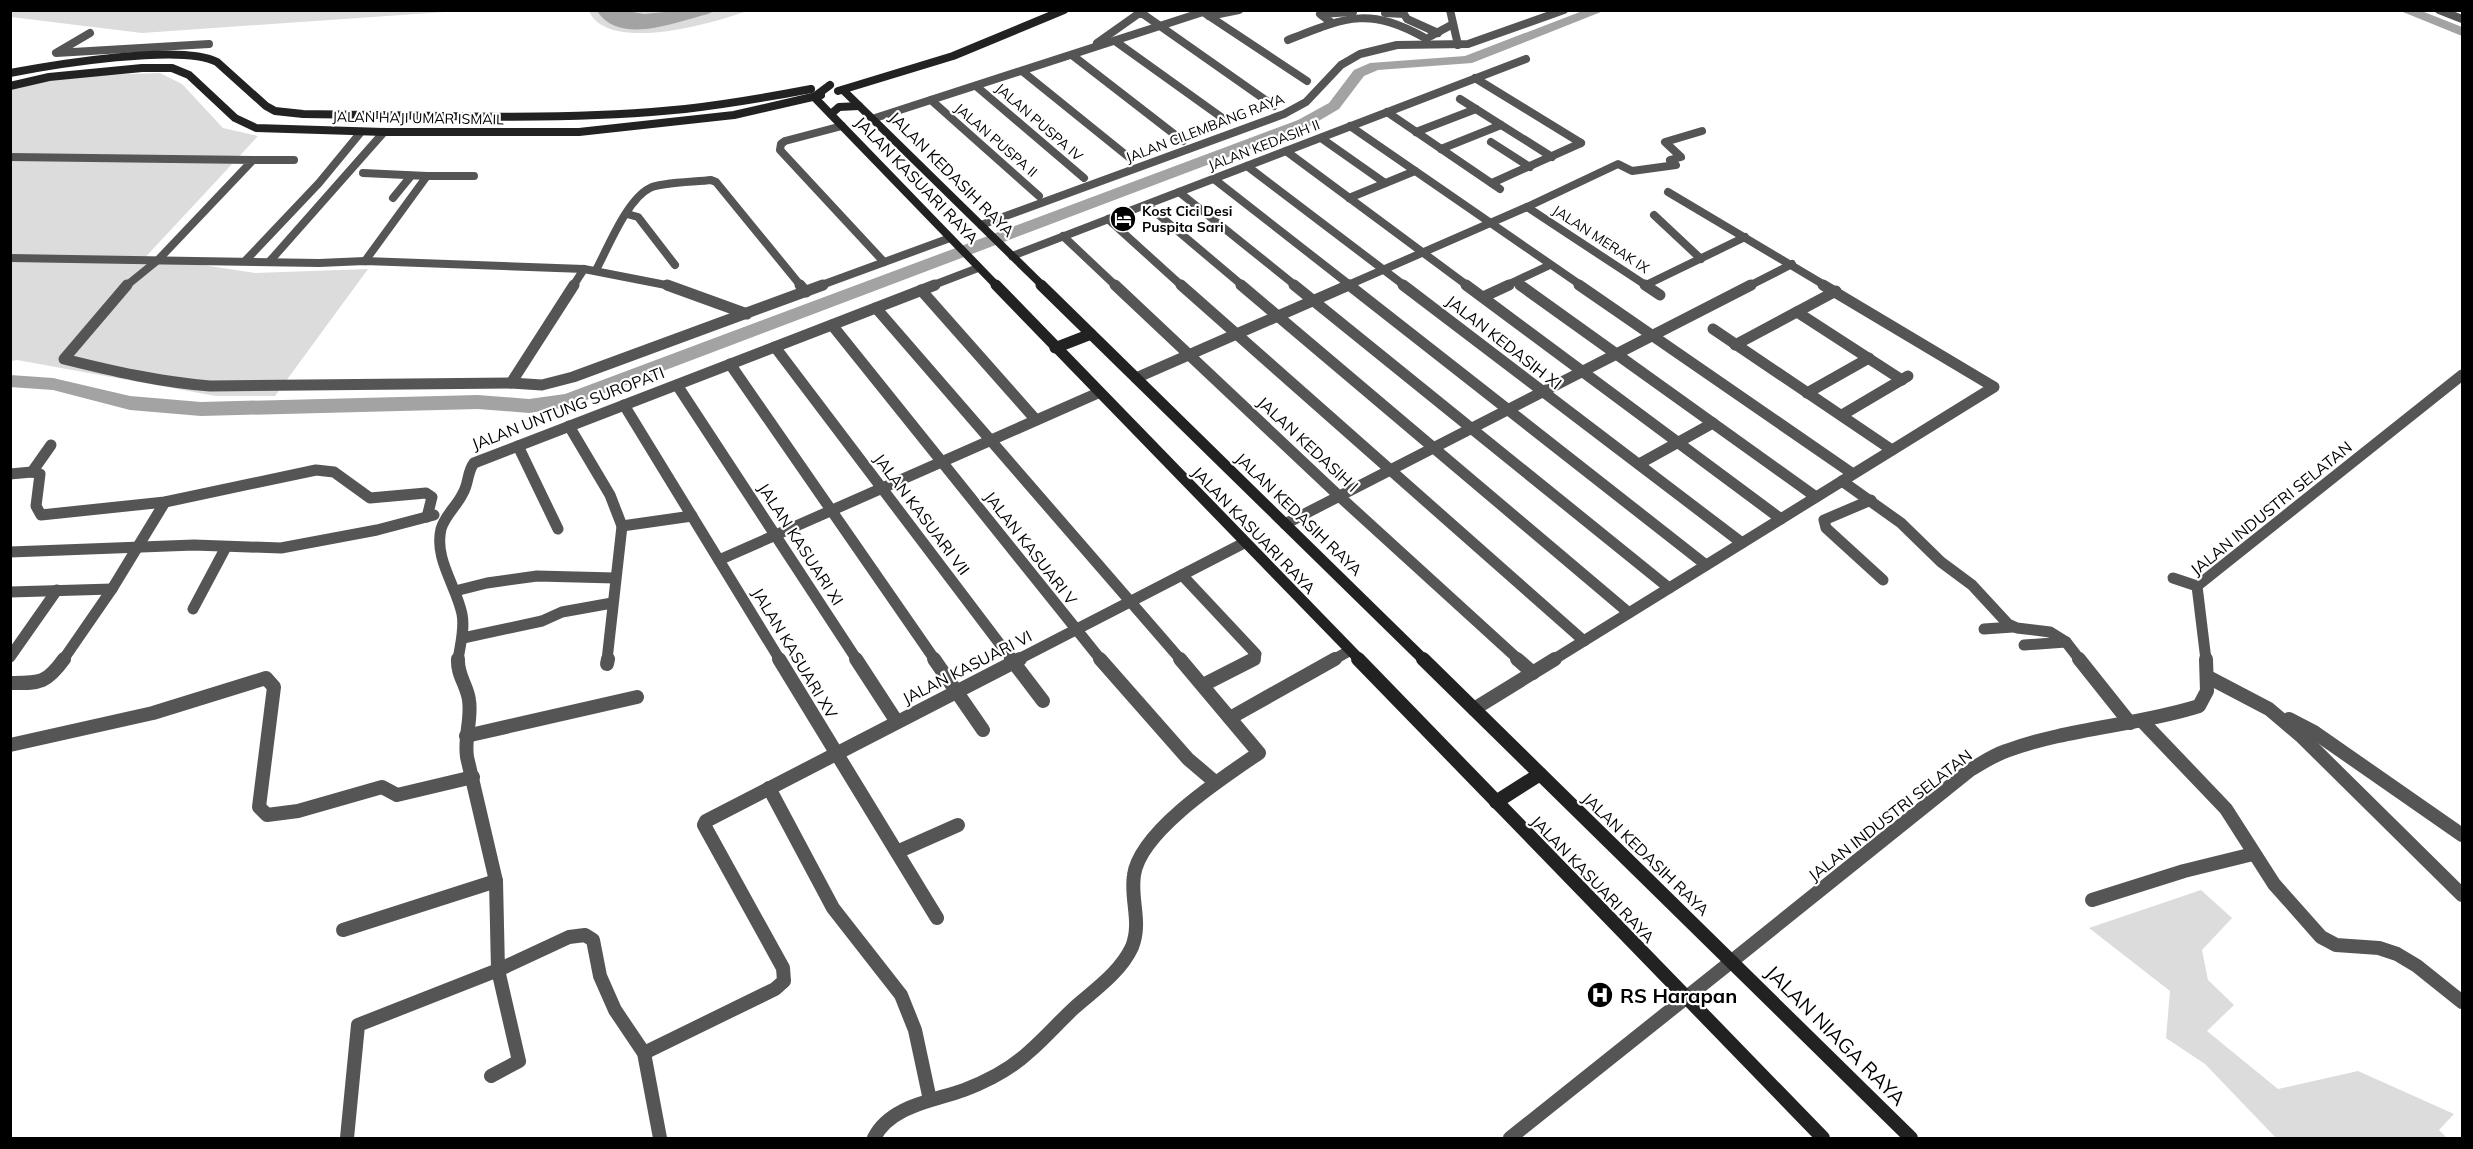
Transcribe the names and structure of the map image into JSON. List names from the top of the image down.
{
  "streets": {
    "main road": [
      "JALAN HAJI UMAR ISMAIL",
      "JALAN KEDASIH RAYA",
      "JALAN KASUARI RAYA",
      "JALAN NIAGA RAYA"
    ],
    "street": [
      "JALAN PUSPA IV",
      "JALAN CILEMBANG RAYA",
      "JALAN PUSPA II",
      "JALAN KEDASIH II",
      "JALAN MERAK IX",
      "JALAN KEDASIH XI",
      "JALAN UNTUNG SUROPATI",
      "JALAN KEDASIH I",
      "JALAN INDUSTRI SELATAN",
      "JALAN KASUARI VII",
      "JALAN KASUARI XI",
      "JALAN KASUARI V",
      "JALAN KASUARI XV",
      "JALAN KASUARI VI"
    ]
  },
  "crossings": [
    ["JALAN HAJI UMAR ISMAIL", "JALAN KEDASIH RAYA"],
    ["JALAN HAJI UMAR ISMAIL", "JALAN KASUARI RAYA"],
    ["JALAN CILEMBANG RAYA", "JALAN KEDASIH RAYA"],
    ["JALAN KEDASIH II", "JALAN KEDASIH RAYA"],
    ["JALAN KEDASIH II", "JALAN KEDASIH XI"],
    ["JALAN KEDASIH II", "JALAN KEDASIH I"],
    ["JALAN KEDASIH RAYA", "JALAN INDUSTRI SELATAN"],
    ["JALAN KEDASIH RAYA", "JALAN NIAGA RAYA"],
    ["JALAN KASUARI RAYA", "JALAN UNTUNG SUROPATI"],
    ["JALAN KASUARI RAYA", "JALAN INDUSTRI SELATAN"],
    ["JALAN KASUARI RAYA", "JALAN KASUARI VI"],
    ["JALAN UNTUNG SUROPATI", "JALAN KASUARI VII"],
    ["JALAN UNTUNG SUROPATI", "JALAN KASUARI XI"],
    ["JALAN UNTUNG SUROPATI", "JALAN KASUARI V"],
    ["JALAN UNTUNG SUROPATI", "JALAN KASUARI XV"],
    ["JALAN INDUSTRI SELATAN", "JALAN NIAGA RAYA"],
    ["JALAN KASUARI VII", "JALAN KASUARI VI"],
    ["JALAN KASUARI XI", "JALAN KASUARI VI"],
    ["JALAN KASUARI V", "JALAN KASUARI VI"],
    ["JALAN KASUARI XV", "JALAN KASUARI VI"]
  ],
  "places": {
    "hotel": ["Kost Cici Desi Puspita Sari"],
    "hospital": ["RS Harapan"]
  }
}
